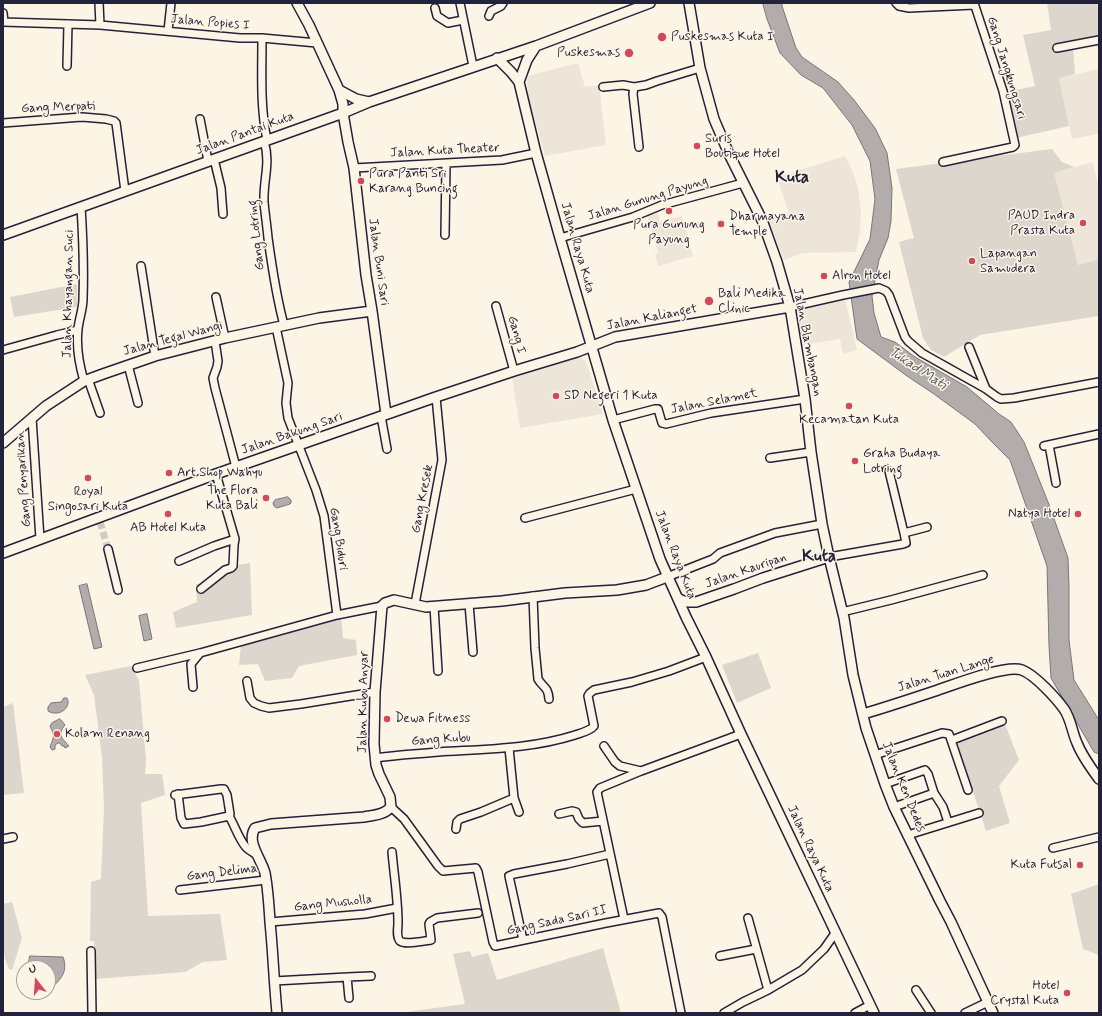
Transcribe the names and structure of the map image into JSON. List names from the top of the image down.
{
  "streets": {
    "main road": [
      "Jalan Pantai Kuta",
      "Jalan Raya Kuta",
      "Jalan Buni Sari",
      "Jalan Kalianget",
      "Jalan Tegal Wangi",
      "Jalan Blambangan",
      "Jalan Bakung Sari",
      "Jalan Kauripan",
      "Jalan Tuan Lange",
      "Jalan Kubu Anyar",
      "Jalan Ken Dedes"
    ],
    "street": [
      "Jalan Popies I",
      "Gang Jangkungsari",
      "Gang Merpati",
      "Jalan Kuta Theater",
      "Jalan Gunung Payung",
      "Gang Lotring",
      "Jalan Khayangan Suci",
      "Gang I",
      "Jalan Selamet",
      "Gang Penyarikan",
      "Gang Kresek",
      "Gang Biduri",
      "Gang Kubu",
      "Gang Delima",
      "Gang Musholla",
      "Gang Sada Sari II"
    ]
  },
  "crossings": [
    ["Jalan Popies I", "Gang Lotring"],
    ["Jalan Popies I", "Jalan Buni Sari"],
    ["Gang Merpati", "Jalan Pantai Kuta"],
    ["Jalan Pantai Kuta", "Gang Lotring"],
    ["Jalan Pantai Kuta", "Jalan Raya Kuta"],
    ["Jalan Pantai Kuta", "Jalan Buni Sari"],
    ["Jalan Pantai Kuta", "Jalan Khayangan Suci"],
    ["Jalan Kuta Theater", "Jalan Raya Kuta"],
    ["Jalan Kuta Theater", "Jalan Buni Sari"],
    ["Jalan Gunung Payung", "Jalan Raya Kuta"],
    ["Jalan Gunung Payung", "Jalan Blambangan"],
    ["Gang Lotring", "Jalan Tegal Wangi"],
    ["Gang Lotring", "Jalan Bakung Sari"],
    ["Gang Lotring", "Gang Biduri"],
    ["Jalan Raya Kuta", "Jalan Kalianget"],
    ["Jalan Raya Kuta", "Jalan Selamet"],
    ["Jalan Raya Kuta", "Jalan Bakung Sari"],
    ["Jalan Raya Kuta", "Jalan Kauripan"],
    ["Jalan Raya Kuta", "Gang Kubu"],
    ["Jalan Buni Sari", "Jalan Tegal Wangi"],
    ["Jalan Buni Sari", "Jalan Bakung Sari"],
    ["Jalan Khayangan Suci", "Jalan Tegal Wangi"],
    ["Jalan Kalianget", "Jalan Blambangan"],
    ["Jalan Kalianget", "Jalan Bakung Sari"],
    ["Gang I", "Jalan Bakung Sari"],
    ["Jalan Tegal Wangi", "Gang Penyarikan"],
    ["Jalan Blambangan", "Jalan Selamet"],
    ["Jalan Blambangan", "Jalan Kauripan"],
    ["Jalan Blambangan", "Jalan Ken Dedes"],
    ["Jalan Bakung Sari", "Gang Penyarikan"],
    ["Jalan Bakung Sari", "Gang Kresek"],
    ["Jalan Bakung Sari", "Gang Biduri"],
    ["Jalan Kauripan", "Jalan Ken Dedes"],
    ["Jalan Tuan Lange", "Jalan Ken Dedes"],
    ["Jalan Kubu Anyar", "Gang Kubu"],
    ["Jalan Kubu Anyar", "Gang Sada Sari II"]
  ],
  "districts": ["Kuta", "Kuta"],
  "water": ["Tukad Mati"],
  "places": [
    "Puskesmas Kuta I",
    "Puskesmas",
    "Suris Boutique Hotel",
    "Pura Panti Sri Karang Buncing",
    "Pura Gunung Payung",
    "PAUD Indra Prasta Kuta",
    "Dharmayana Temple",
    "Lapangan Samudera",
    "Alron Hotel",
    "Bali Medika Clinic",
    "SD Negeri 1 Kuta",
    "Kecamatan Kuta",
    "Graha Budaya Lotring",
    "Art Shop Wahyu",
    "Royal Singosari Kuta",
    "The Flora Kuta Bali",
    "AB Hotel Kuta",
    "Natya Hotel",
    "Dewa Fitness",
    "Kolam Renang",
    "Kuta Futsal",
    "Hotel Crystal Kuta"
  ],
  "north": "top"
}
